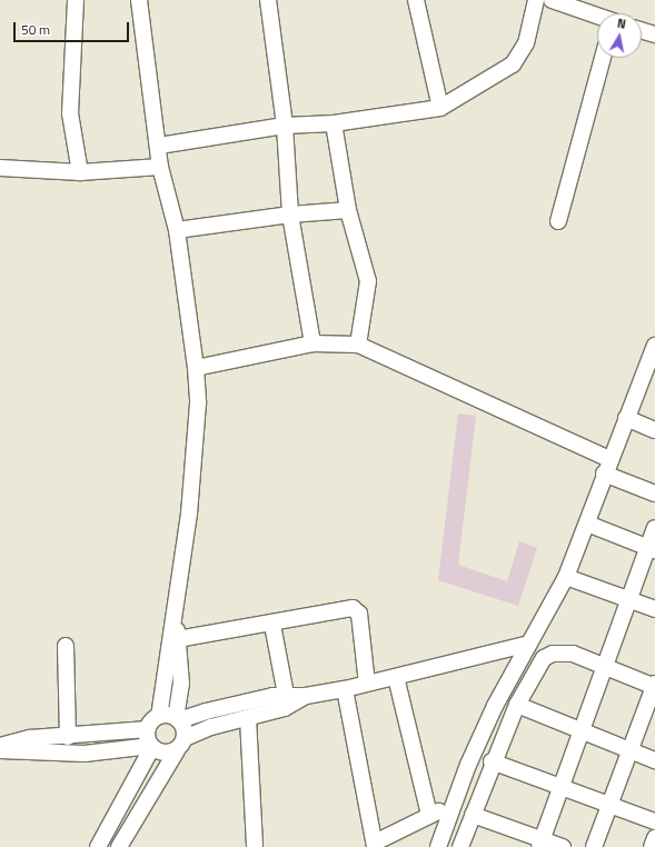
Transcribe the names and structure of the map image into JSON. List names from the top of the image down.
{
  "scale_bar": "50 m",
  "north": "top"
}
